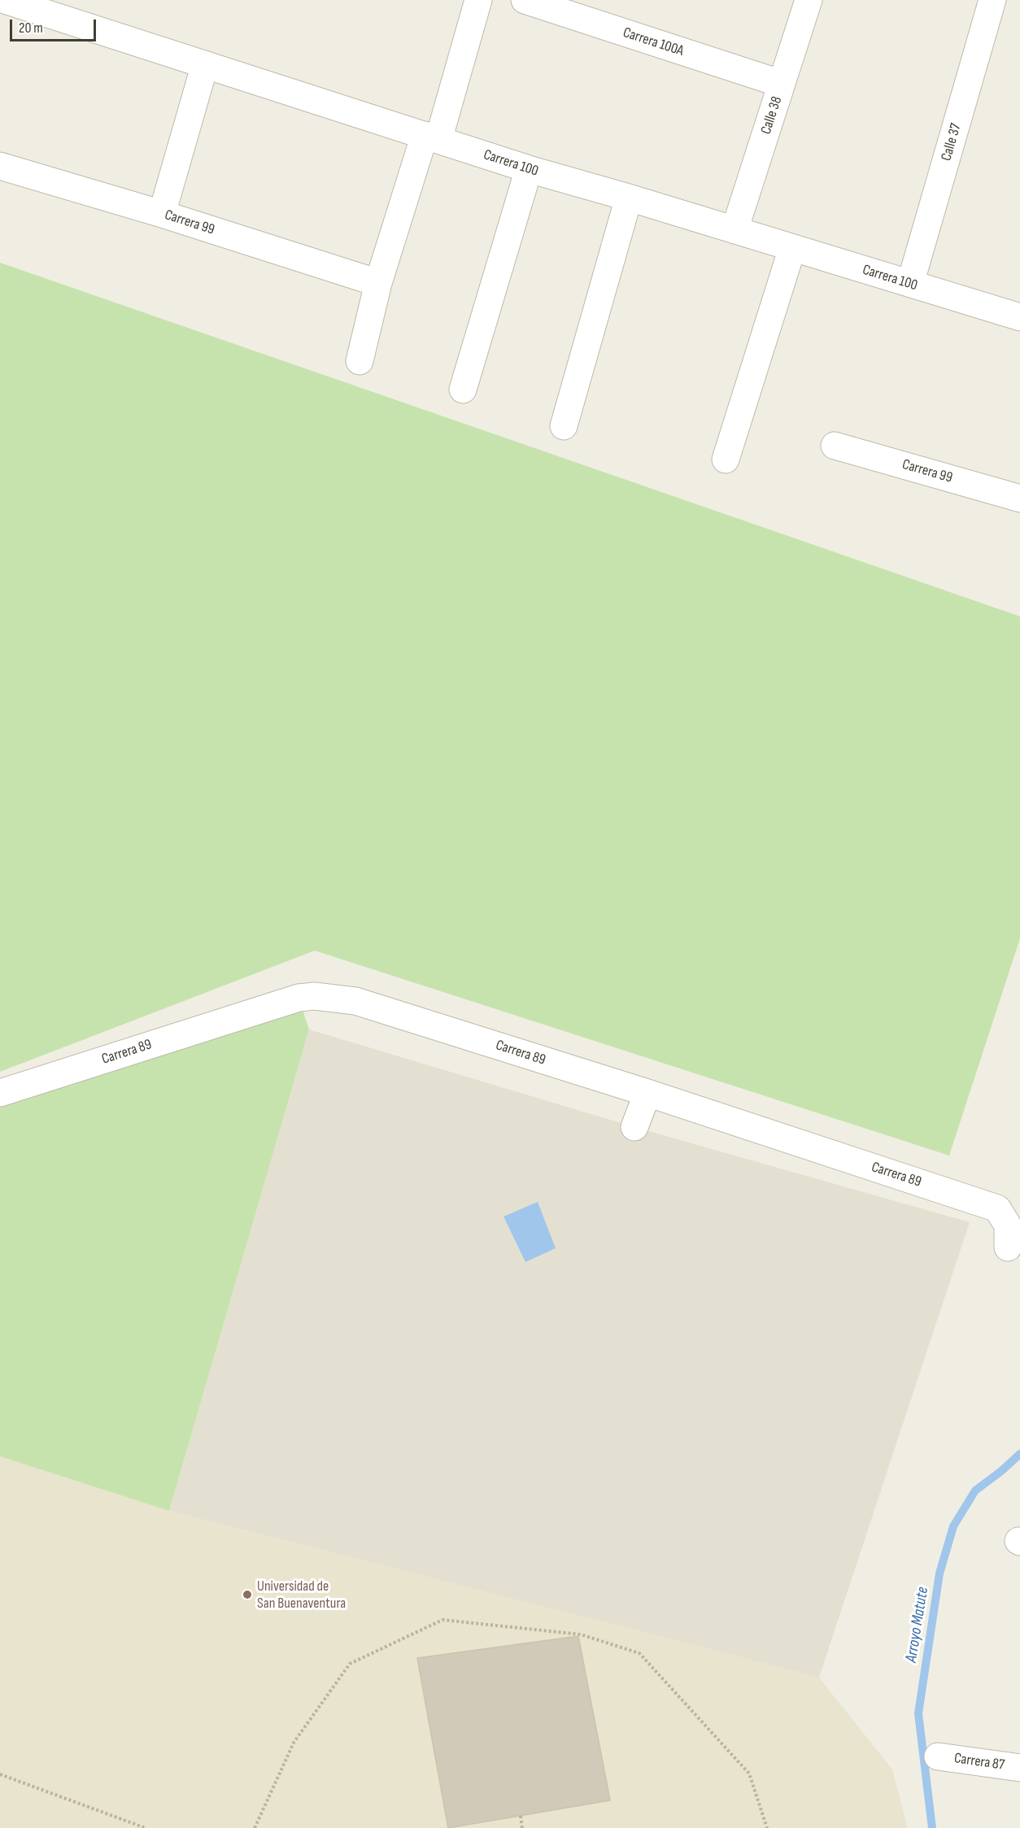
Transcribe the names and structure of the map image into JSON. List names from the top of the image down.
{
  "streets": {
    "street": [
      "Carrera 100A",
      "Calle 38",
      "Calle 37",
      "Carrera 100",
      "Carrera 99",
      "Carrera 89",
      "Carrera 87"
    ]
  },
  "crossings": [
    ["Carrera 100A", "Calle 38"],
    ["Calle 38", "Carrera 100"],
    ["Calle 37", "Carrera 100"]
  ],
  "water": ["Arroyo Matute"],
  "places": ["Universidad de San Buenaventura"],
  "scale_bar": "20 m"
}
